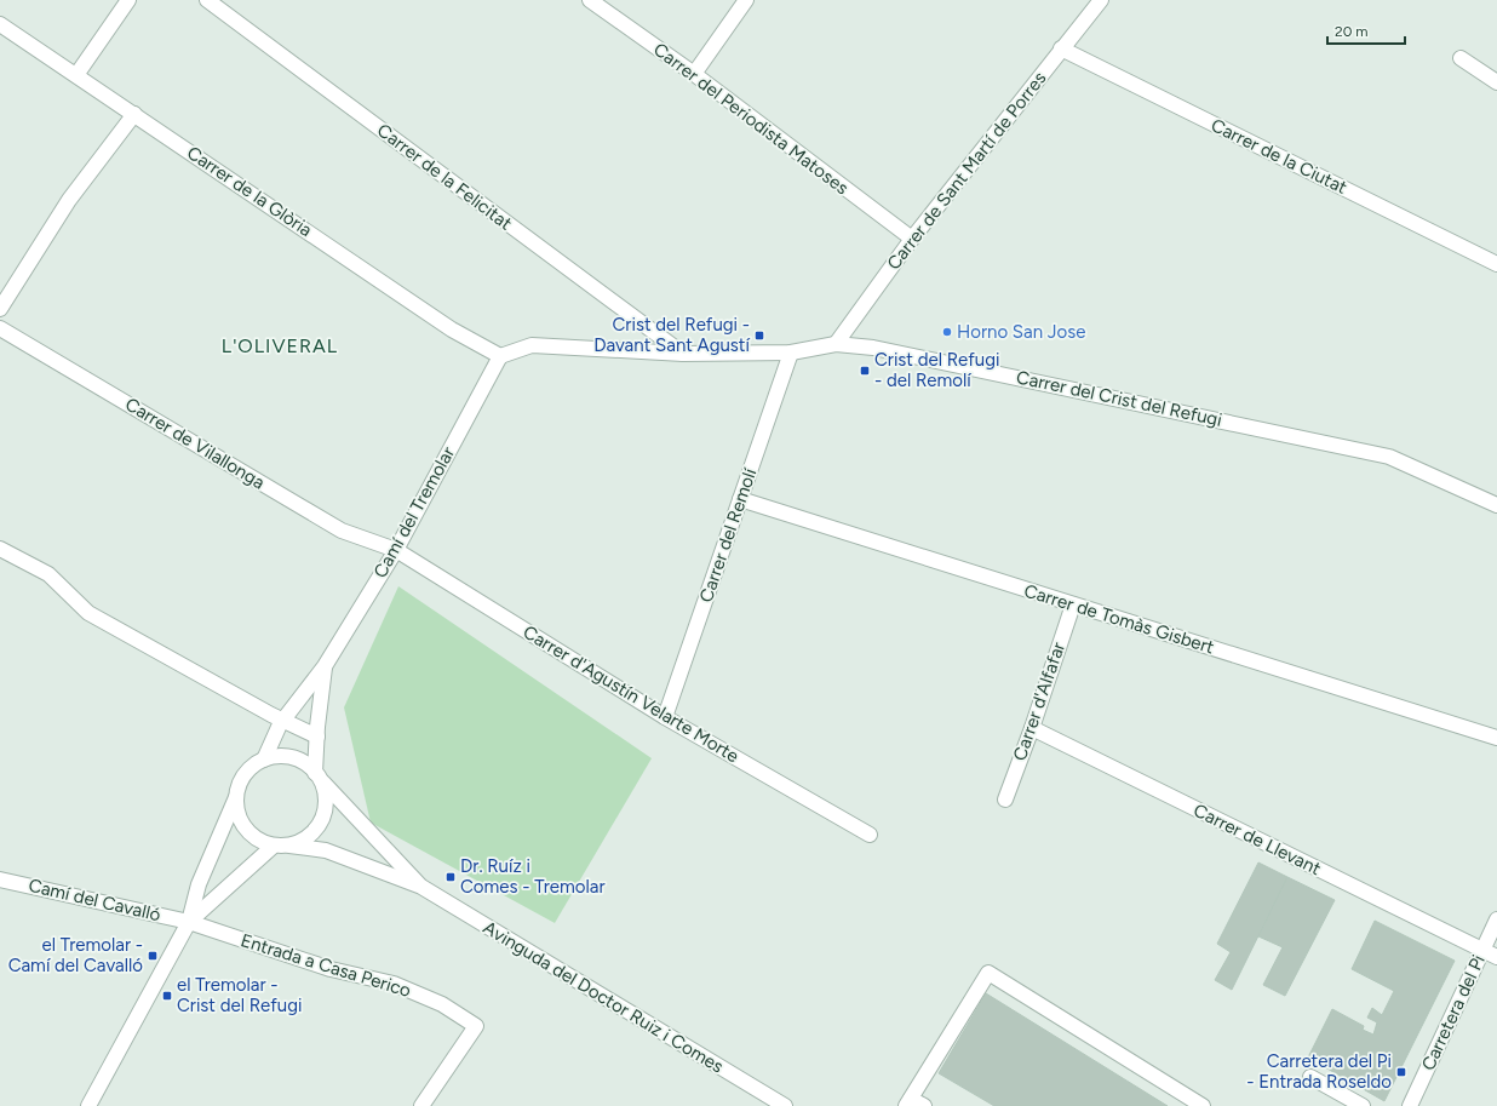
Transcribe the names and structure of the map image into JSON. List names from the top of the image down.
{
  "streets": {
    "street": [
      "Carrer del Periodista Matoses",
      "Carrer de la Ciutat",
      "Carrer de Sant Martí de Porres",
      "Carrer de la Felicitat",
      "Carrer de la Glòria",
      "Carrer del Crist del Refugi",
      "Carrer de Vilallonga",
      "Camí del Tremolar",
      "Carrer del Remolí",
      "Carrer de Tomàs Gisbert",
      "Carrer d'Agustín Velarte Morte",
      "Carrer d'Alfafar",
      "Carrer de Llevant",
      "Camí del Cavalló",
      "Entrada a Casa Perico",
      "Avinguda del Doctor Ruiz i Comes",
      "Carretera del Pi"
    ]
  },
  "crossings": [
    ["Carrer del Periodista Matoses", "Carrer de Sant Martí de Porres"],
    ["Carrer de la Ciutat", "Carrer de Sant Martí de Porres"],
    ["Carrer de Sant Martí de Porres", "Carrer del Crist del Refugi"],
    ["Carrer de la Felicitat", "Carrer del Crist del Refugi"],
    ["Carrer de la Glòria", "Carrer del Crist del Refugi"],
    ["Carrer de la Glòria", "Camí del Tremolar"],
    ["Carrer del Crist del Refugi", "Camí del Tremolar"],
    ["Carrer del Crist del Refugi", "Carrer del Remolí"],
    ["Carrer de Vilallonga", "Camí del Tremolar"],
    ["Carrer de Vilallonga", "Carrer d'Agustín Velarte Morte"],
    ["Camí del Tremolar", "Carrer d'Agustín Velarte Morte"],
    ["Camí del Tremolar", "Avinguda del Doctor Ruiz i Comes"],
    ["Carrer del Remolí", "Carrer de Tomàs Gisbert"],
    ["Carrer del Remolí", "Carrer d'Agustín Velarte Morte"],
    ["Carrer de Tomàs Gisbert", "Carrer d'Alfafar"],
    ["Carrer d'Alfafar", "Carrer de Llevant"],
    ["Carrer de Llevant", "Carretera del Pi"],
    ["Camí del Cavalló", "Entrada a Casa Perico"]
  ],
  "districts": ["L'OLIVERAL"],
  "places": {
    "other": ["Horno San Jose"],
    "transit": [
      "Crist del Refugi - Davant Sant Agustí",
      "Crist del Refugi - del Remolí",
      "Dr. Ruíz i Comes - Tremolar",
      "el Tremolar - Camí del Cavalló",
      "el Tremolar - Crist del Refugi",
      "Carretera del Pi - Entrada Roseldo"
    ]
  },
  "scale_bar": "20 m"
}
